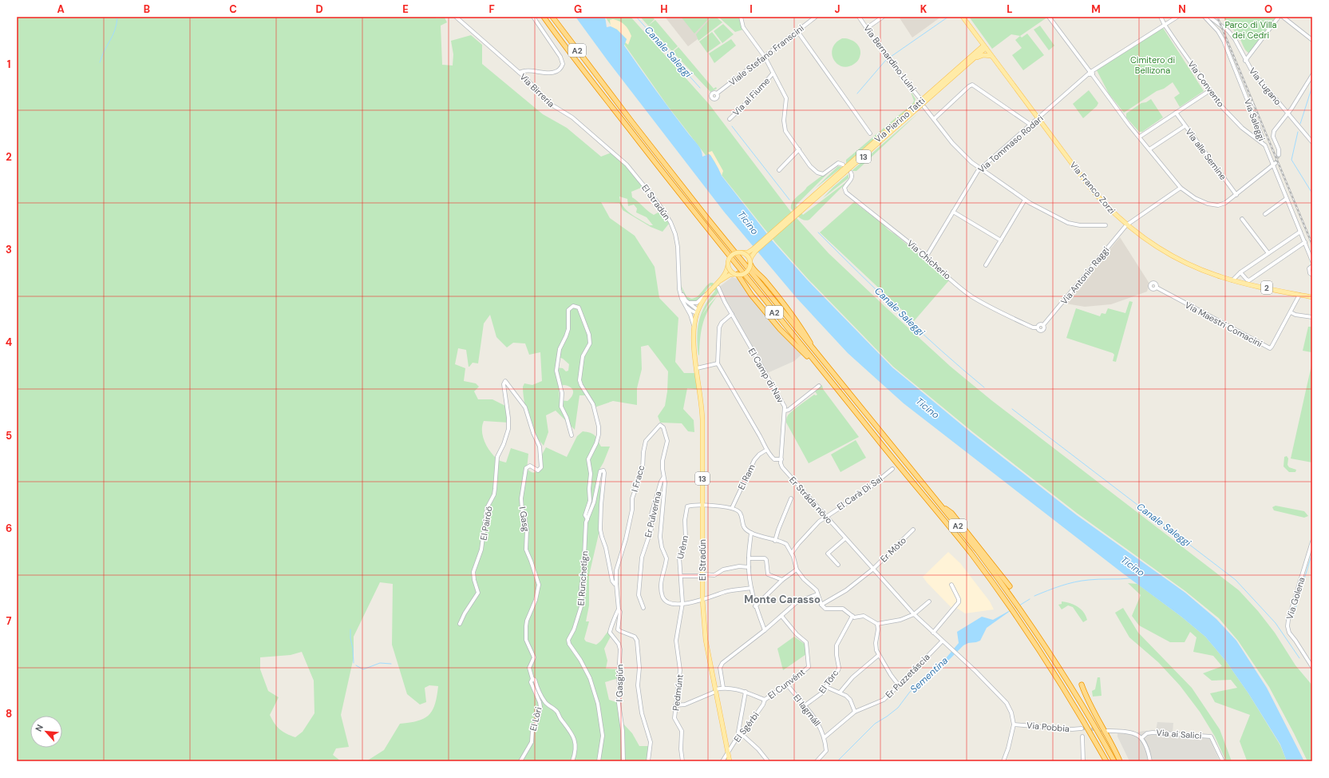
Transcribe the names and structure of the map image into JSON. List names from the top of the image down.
{
  "streets": {
    "highway": ["A2"],
    "main road": [
      "Via Pierino Tatti",
      "13",
      "Via Franco Zorzi",
      "El Stradún",
      "2"
    ],
    "street": [
      "Viale Stefano Franscini",
      "Via Bernardino Luini",
      "Via Convento",
      "Via Lugano",
      "Via Birreria",
      "Via al Fiume",
      "Via Saleggi",
      "Via Tommaso Rodari",
      "Via alle Semine",
      "Via Chicherio",
      "Via Antonio Raggi",
      "Via Maestri Comacini",
      "El Camp di Nav",
      "El Ram",
      "I Fracc",
      "El Carà Di Sai",
      "Er Stráda nòvo",
      "Er Pulverína",
      "I Gasg",
      "El Pairöö",
      "Urènn",
      "Er Mòto",
      "El Runchetígn",
      "Via Golena",
      "Er Puzzetáscia",
      "El Törc",
      "I Gasgiún",
      "El Cunvént",
      "Pedmúnt",
      "El Iagmáll",
      "El Lòri",
      "El Sgérbi",
      "Via Pobbia",
      "Via ai Salici"
    ]
  },
  "crossings": [
    ["Via Bernardino Luini", "Via Pierino Tatti"],
    ["Via Bernardino Luini", "Via Tommaso Rodari"],
    ["Via Convento", "Via Saleggi"],
    ["Via Convento", "Via Tommaso Rodari"],
    ["Via Birreria", "El Stradún"],
    ["Via Pierino Tatti", "13"],
    ["Via Pierino Tatti", "Via Franco Zorzi"],
    ["Via Tommaso Rodari", "Via Franco Zorzi"],
    ["Via Tommaso Rodari", "Via Chicherio"],
    ["13", "El Stradún"],
    ["Via Franco Zorzi", "Via Antonio Raggi"],
    ["Via Franco Zorzi", "Via Maestri Comacini"],
    ["El Stradún", "I Fracc"],
    ["El Stradún", "Urènn"],
    ["El Stradún", "El Cunvént"],
    ["El Stradún", "El Sgérbi"],
    ["Via Chicherio", "Via Antonio Raggi"],
    ["El Camp di Nav", "Er Stráda nòvo"],
    ["El Ram", "Urènn"],
    ["I Fracc", "Er Pulverína"],
    ["I Fracc", "Urènn"],
    ["I Fracc", "Pedmúnt"],
    ["El Carà Di Sai", "Er Stráda nòvo"],
    ["Er Stráda nòvo", "Er Mòto"],
    ["Er Stráda nòvo", "Er Puzzetáscia"],
    ["Er Stráda nòvo", "Via Pobbia"],
    ["I Gasg", "El Pairöö"],
    ["I Gasg", "El Lòri"],
    ["Urènn", "Pedmúnt"],
    ["Er Puzzetáscia", "El Iagmáll"],
    ["El Törc", "El Iagmáll"],
    ["El Cunvént", "Pedmúnt"],
    ["El Cunvént", "El Iagmáll"],
    ["El Cunvént", "El Sgérbi"]
  ],
  "districts": ["Monte Carasso"],
  "water": ["Canale Saleggi", "Ticino", "Sementina"],
  "parks": ["Parco di Villa dei Cedri", "Cimitero di Bellizona"],
  "north": "top left",
  "grid": {
    "columns": [
      "A",
      "B",
      "C",
      "D",
      "E",
      "F",
      "G",
      "H",
      "I",
      "J",
      "K",
      "L",
      "M",
      "N",
      "O"
    ],
    "rows": [
      "1",
      "2",
      "3",
      "4",
      "5",
      "6",
      "7",
      "8"
    ]
  }
}
